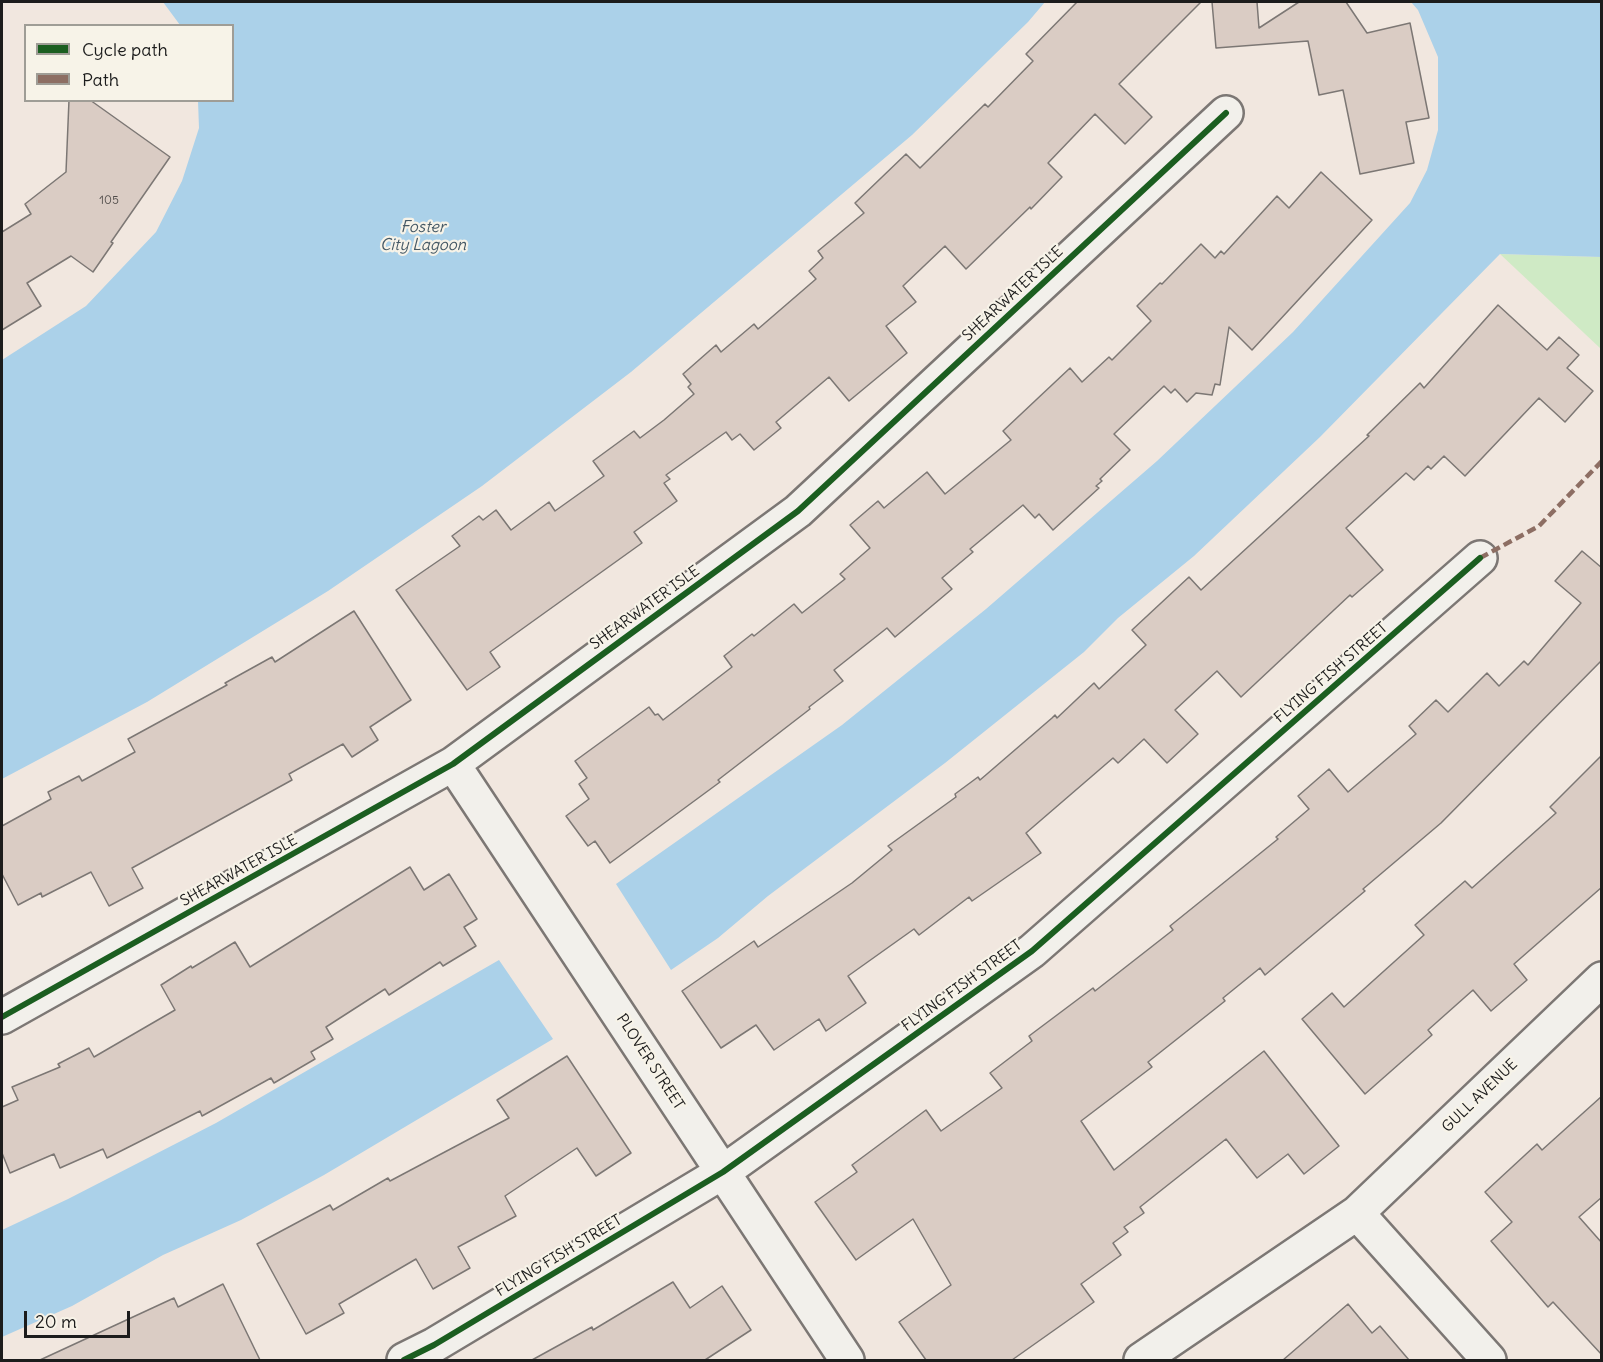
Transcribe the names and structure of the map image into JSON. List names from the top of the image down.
{
  "streets": {
    "street": [
      "SHEARWATER ISLE",
      "FLYING FISH STREET",
      "PLOVER STREET",
      "GULL AVENUE"
    ]
  },
  "crossings": [
    ["SHEARWATER ISLE", "PLOVER STREET"],
    ["FLYING FISH STREET", "PLOVER STREET"]
  ],
  "water": ["Foster City Lagoon"],
  "house_numbers": ["105"],
  "legend": ["Cycle path", "Path"],
  "scale_bar": "20 m"
}
